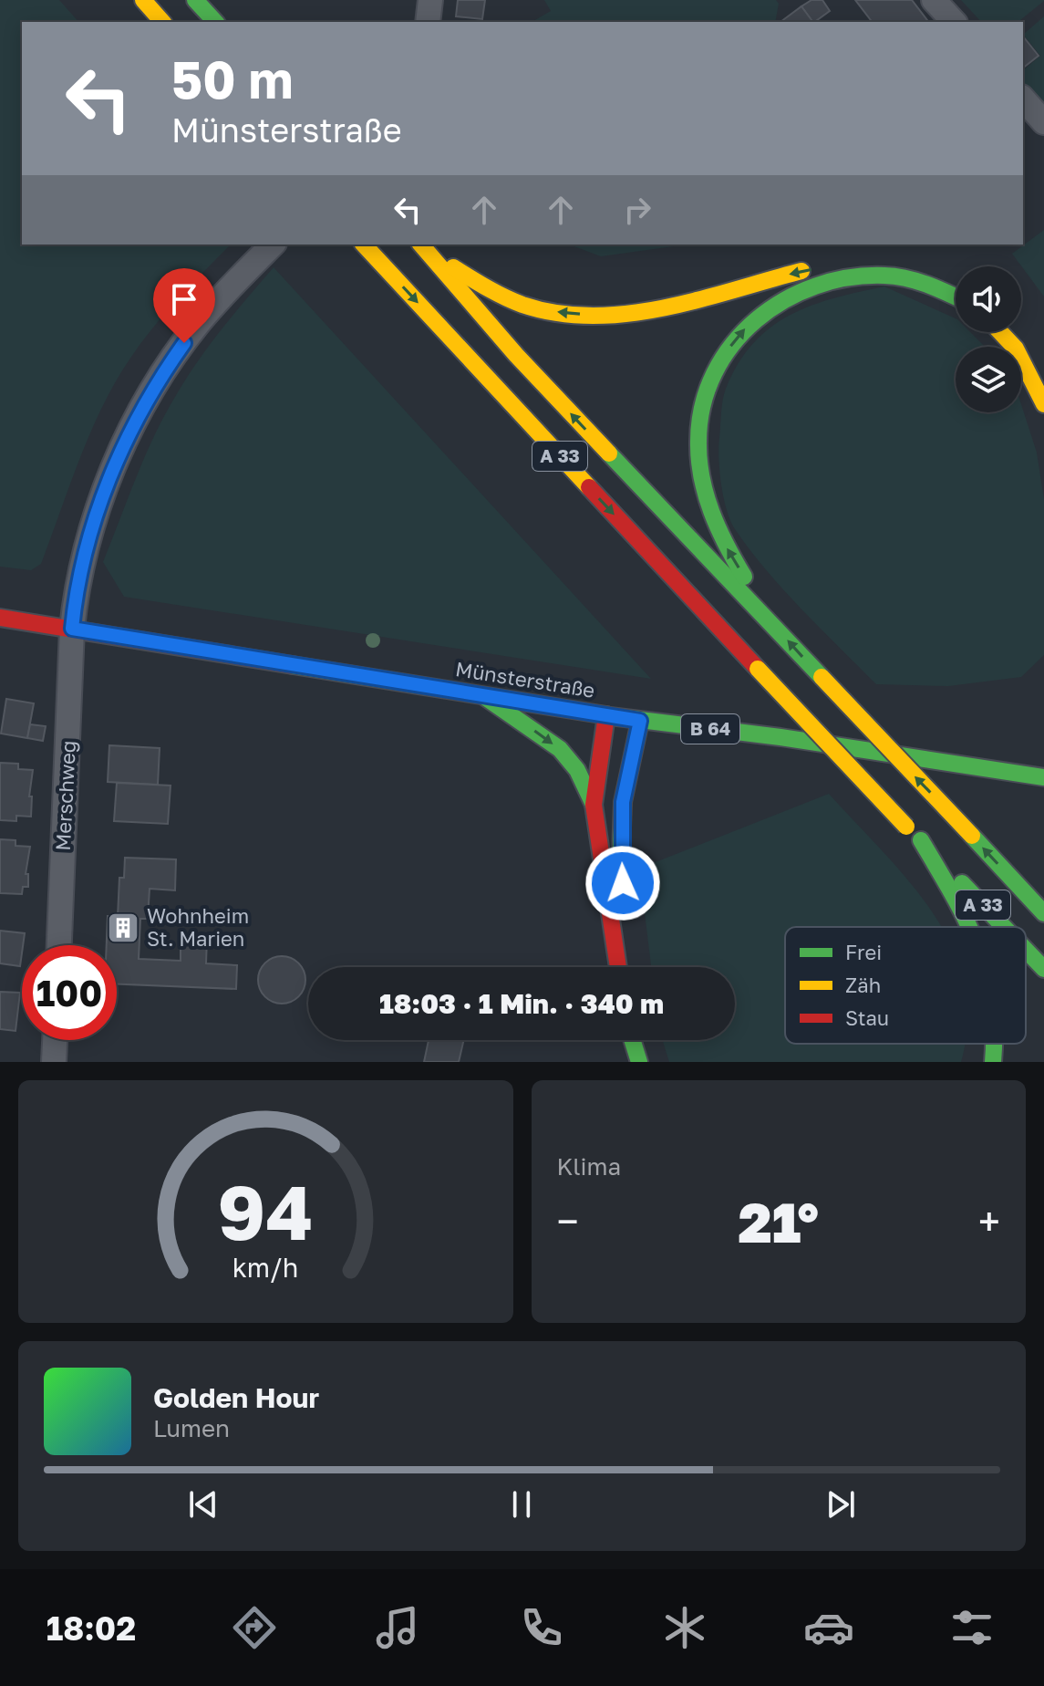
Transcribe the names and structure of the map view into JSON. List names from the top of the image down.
{
  "streets": {
    "main road": ["A 33", "Münsterstraße", "B 64"],
    "street": ["Merschweg"]
  },
  "crossings": [
    ["Münsterstraße", "Merschweg"]
  ],
  "places": {
    "building": ["Wohnheim St. Marien"]
  },
  "legend": ["Frei", "Zäh", "Stau"],
  "page": {
    "turn": ["50 m", "Münsterstraße"],
    "limit": "100",
    "trip": "18:03 · 1 Min. · 340 m",
    "tile": "Klima",
    "heat": ["−", "21°", "+"],
    "song": ["Golden Hour", "Lumen"],
    "tabs": "18:02",
    "gauge": ["94", "km/h"]
  }
}
